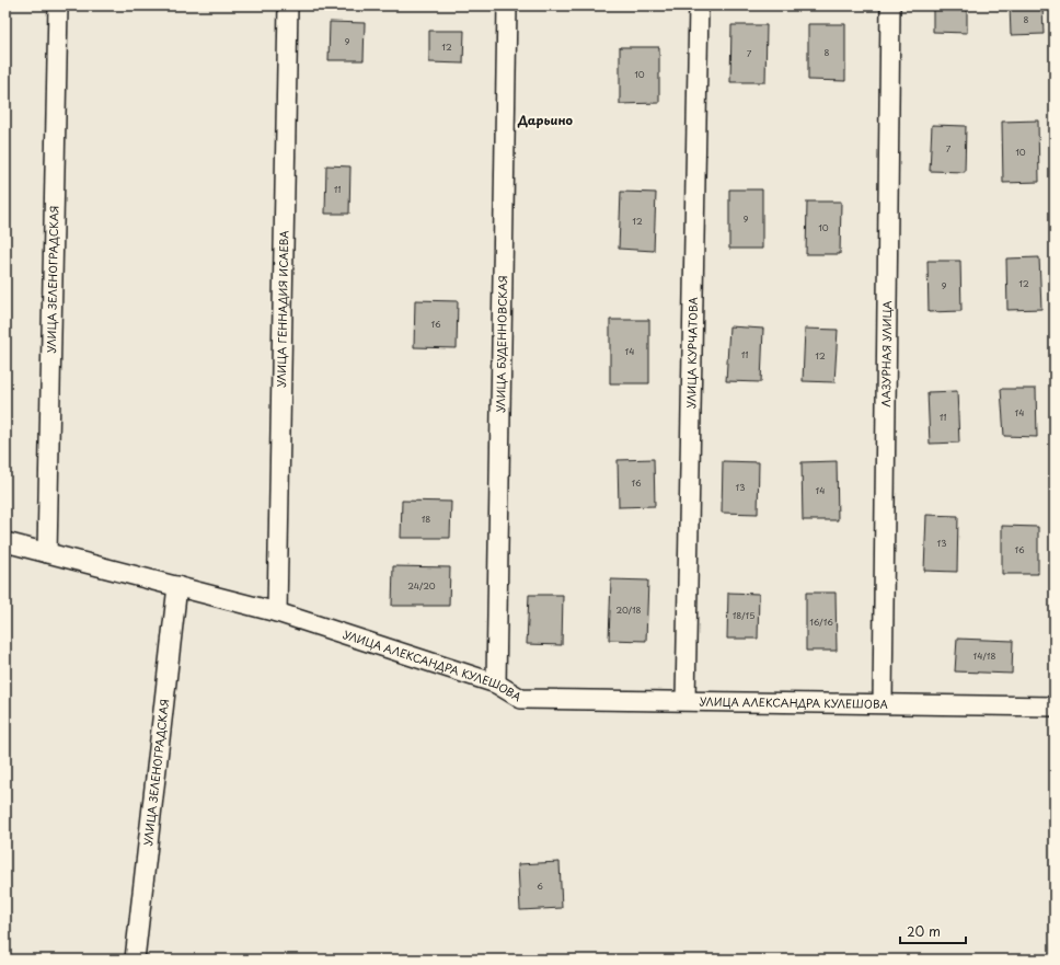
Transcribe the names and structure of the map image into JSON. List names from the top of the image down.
{
  "streets": {
    "street": [
      "УЛИЦА ЗЕЛЕНОГРАДСКАЯ",
      "УЛИЦА ГЕННАДИЯ ИСАЕВА",
      "УЛИЦА БУДЕННОВСКАЯ",
      "УЛИЦА КУРЧАТОВА",
      "ЛАЗУРНАЯ УЛИЦА",
      "УЛИЦА АЛЕКСАНДРА КУЛЕШОВА"
    ]
  },
  "crossings": [
    ["УЛИЦА ЗЕЛЕНОГРАДСКАЯ", "УЛИЦА АЛЕКСАНДРА КУЛЕШОВА"],
    ["УЛИЦА ГЕННАДИЯ ИСАЕВА", "УЛИЦА АЛЕКСАНДРА КУЛЕШОВА"],
    ["УЛИЦА БУДЕННОВСКАЯ", "УЛИЦА АЛЕКСАНДРА КУЛЕШОВА"],
    ["УЛИЦА КУРЧАТОВА", "УЛИЦА АЛЕКСАНДРА КУЛЕШОВА"],
    ["ЛАЗУРНАЯ УЛИЦА", "УЛИЦА АЛЕКСАНДРА КУЛЕШОВА"]
  ],
  "districts": ["Дарьино"],
  "house_numbers": [
    "8",
    "9",
    "12",
    "8",
    "7",
    "10",
    "7",
    "10",
    "11",
    "9",
    "12",
    "10",
    "12",
    "9",
    "16",
    "14",
    "11",
    "12",
    "14",
    "11",
    "16",
    "13",
    "14",
    "18",
    "13",
    "16",
    "24/20",
    "20/18",
    "18/15",
    "16/16",
    "14/18",
    "6"
  ],
  "scale_bar": "20 m"
}
